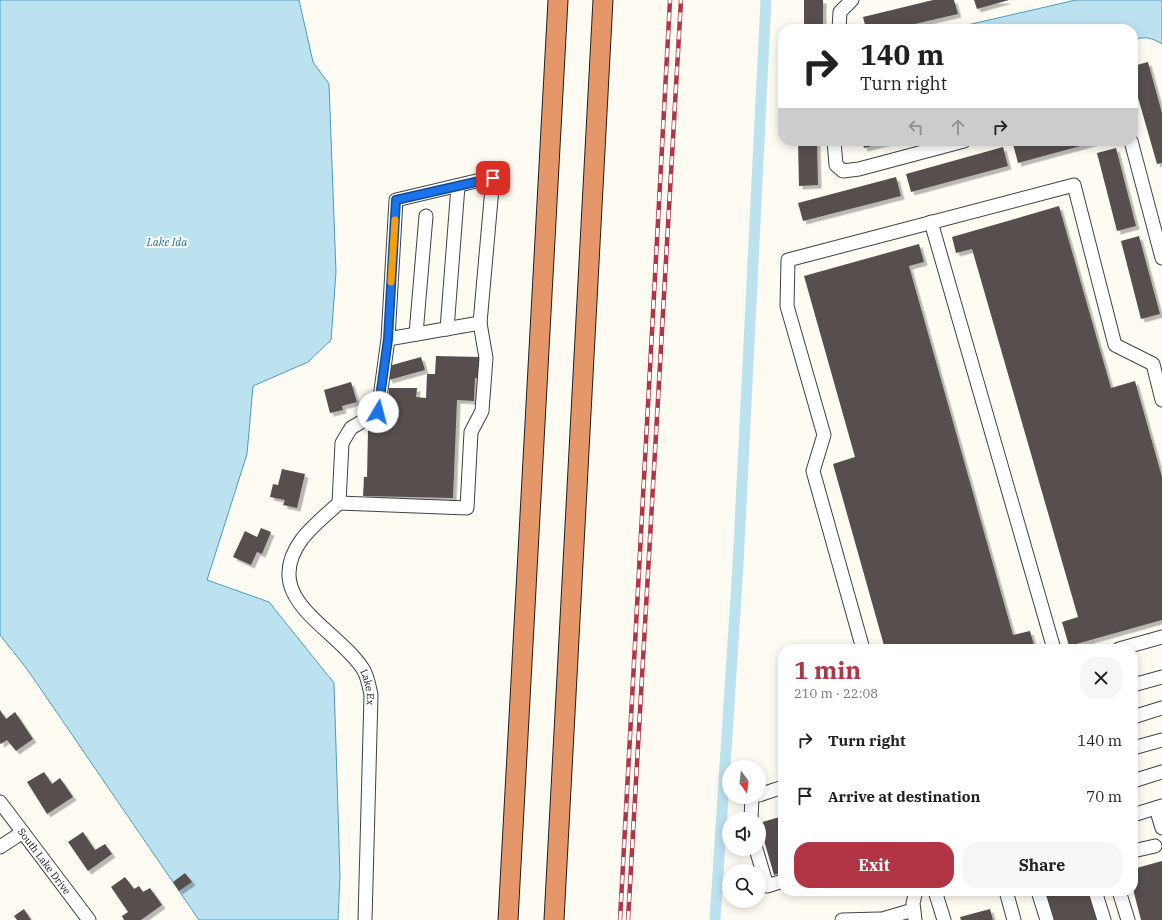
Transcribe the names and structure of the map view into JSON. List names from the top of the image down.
{
  "streets": {
    "street": ["Lake Ex", "South Lake Drive"]
  },
  "water": ["Lake Ida"],
  "north": "bottom",
  "page": {
    "turn": ["140 m", "Turn right"],
    "heading": ["1 min", "210 m · 22:08"],
    "list": [
      {
        "name": "Turn right",
        "value": "140 m"
      },
      {
        "name": "Arrive at destination",
        "value": "70 m"
      }
    ],
    "buttons": ["Exit", "Share"]
  }
}
